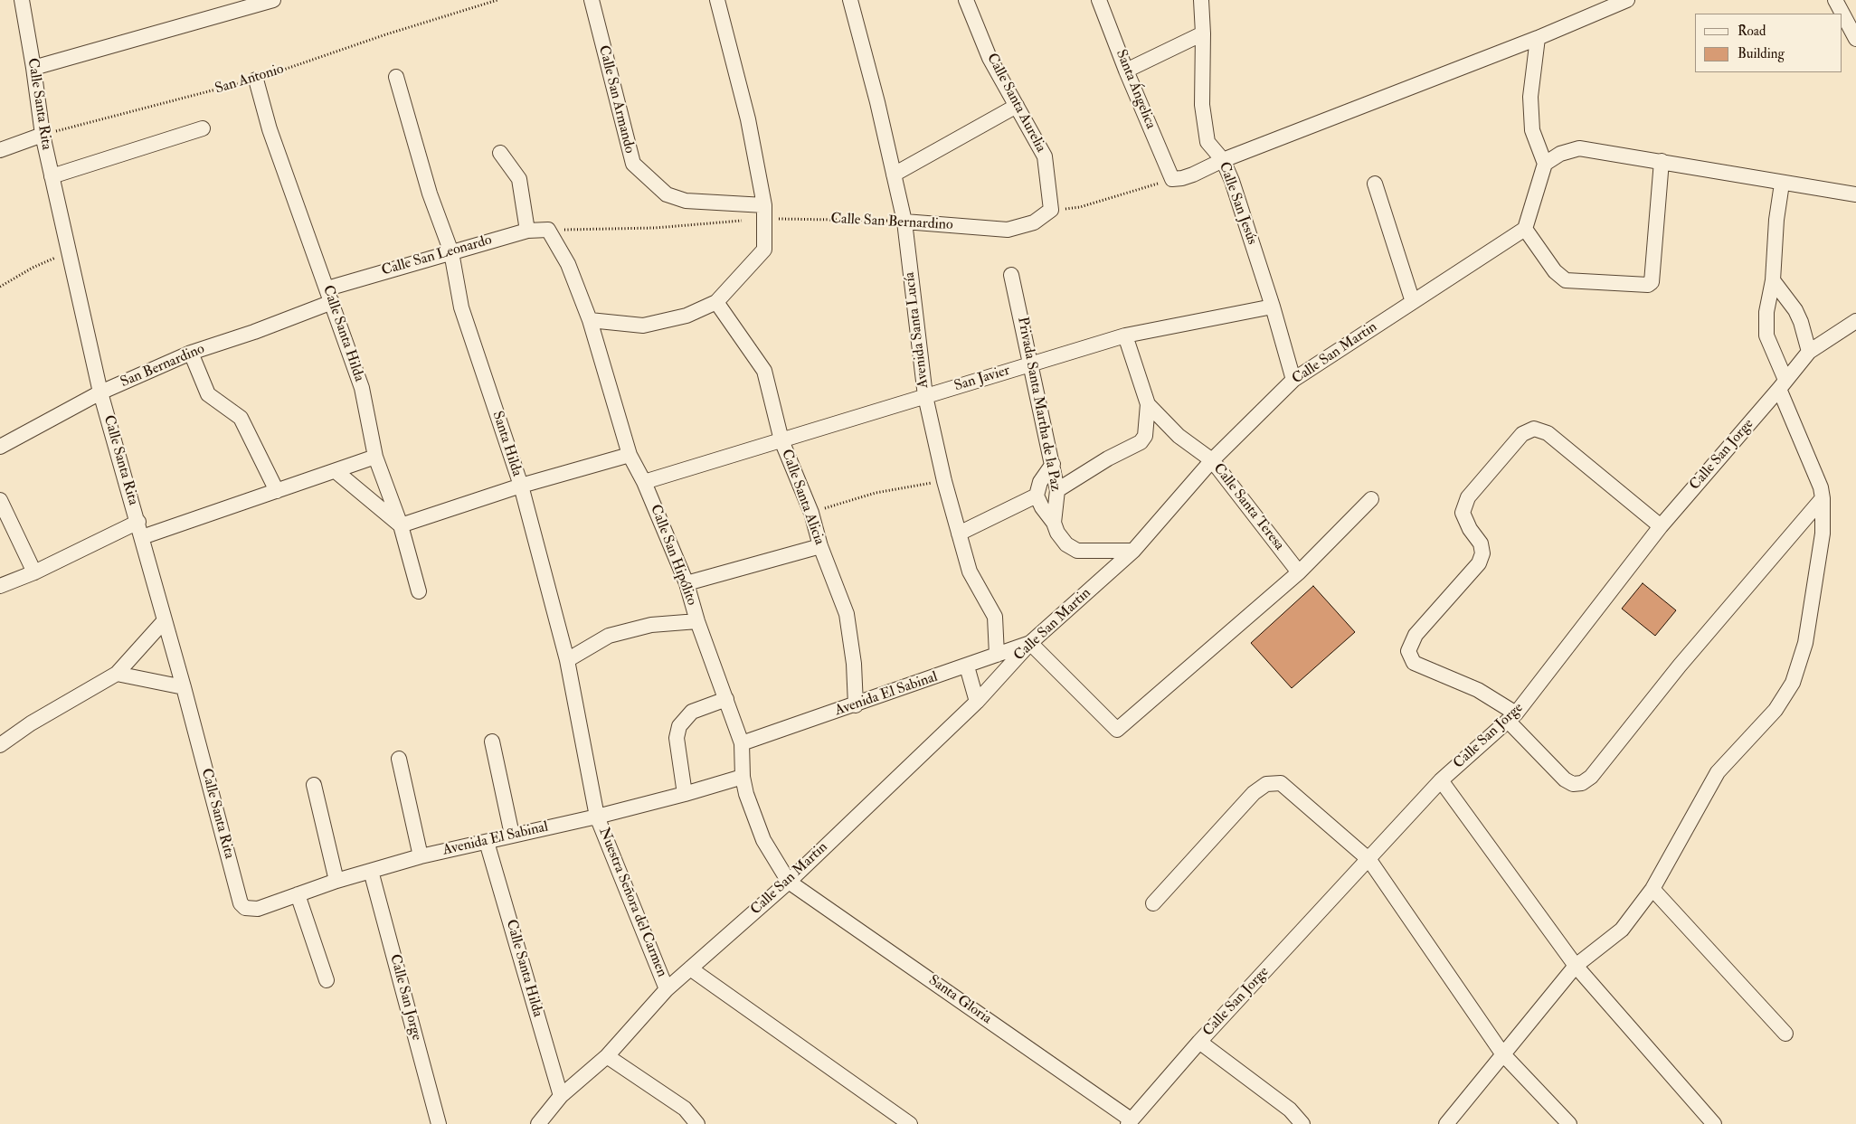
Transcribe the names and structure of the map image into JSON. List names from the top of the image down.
{
  "streets": {
    "street": [
      "Santa Ángelica",
      "Calle San Armando",
      "Calle Santa Aurelia",
      "Calle Santa Rita",
      "Calle San Jesús",
      "Calle San Bernardino",
      "Calle San Leonardo",
      "Avenida Santa Lucía",
      "Calle Santa Hilda",
      "Calle San Martin",
      "San Bernardino",
      "San Javier",
      "Privada Santa Martha de la Paz",
      "Santa Hilda",
      "Calle San Jorge",
      "Calle Santa Alicia",
      "Calle Santa Teresa",
      "Calle San Hipólito",
      "Avenida El Sabinal",
      "Nuestra Señora del Carmen",
      "Santa Gloria"
    ],
    "path": ["San Antonio"]
  },
  "crossings": [
    ["San Antonio", "Calle Santa Rita"],
    ["San Antonio", "Calle Santa Hilda"],
    ["Calle San Armando", "Calle San Bernardino"],
    ["Calle Santa Aurelia", "Calle San Bernardino"],
    ["Calle Santa Rita", "San Bernardino"],
    ["Calle Santa Rita", "Avenida El Sabinal"],
    ["Calle San Jesús", "Calle San Martin"],
    ["Calle San Jesús", "San Javier"],
    ["Calle San Bernardino", "Calle San Leonardo"],
    ["Calle San Bernardino", "Avenida Santa Lucía"],
    ["Calle San Bernardino", "Calle San Hipólito"],
    ["Calle San Leonardo", "Calle Santa Hilda"],
    ["Calle San Leonardo", "San Bernardino"],
    ["Calle San Leonardo", "Santa Hilda"],
    ["Calle San Leonardo", "Calle San Hipólito"],
    ["Avenida Santa Lucía", "San Javier"],
    ["Avenida Santa Lucía", "Avenida El Sabinal"],
    ["Calle Santa Hilda", "Calle San Martin"],
    ["Calle Santa Hilda", "San Bernardino"],
    ["Calle Santa Hilda", "Avenida El Sabinal"],
    ["Calle San Martin", "Calle Santa Teresa"],
    ["Calle San Martin", "Calle San Hipólito"],
    ["Calle San Martin", "Avenida El Sabinal"],
    ["Calle San Martin", "Nuestra Señora del Carmen"],
    ["Calle San Martin", "Santa Gloria"],
    ["San Javier", "Privada Santa Martha de la Paz"],
    ["San Javier", "Calle Santa Alicia"],
    ["San Javier", "Calle Santa Teresa"],
    ["San Javier", "Calle San Hipólito"],
    ["Santa Hilda", "Avenida El Sabinal"],
    ["Santa Hilda", "Nuestra Señora del Carmen"],
    ["Calle San Jorge", "Avenida El Sabinal"],
    ["Calle San Jorge", "Santa Gloria"],
    ["Calle Santa Alicia", "Avenida El Sabinal"],
    ["Calle San Hipólito", "Avenida El Sabinal"],
    ["Calle San Hipólito", "Santa Gloria"],
    ["Avenida El Sabinal", "Nuestra Señora del Carmen"]
  ],
  "legend": ["Road", "Building"]
}
